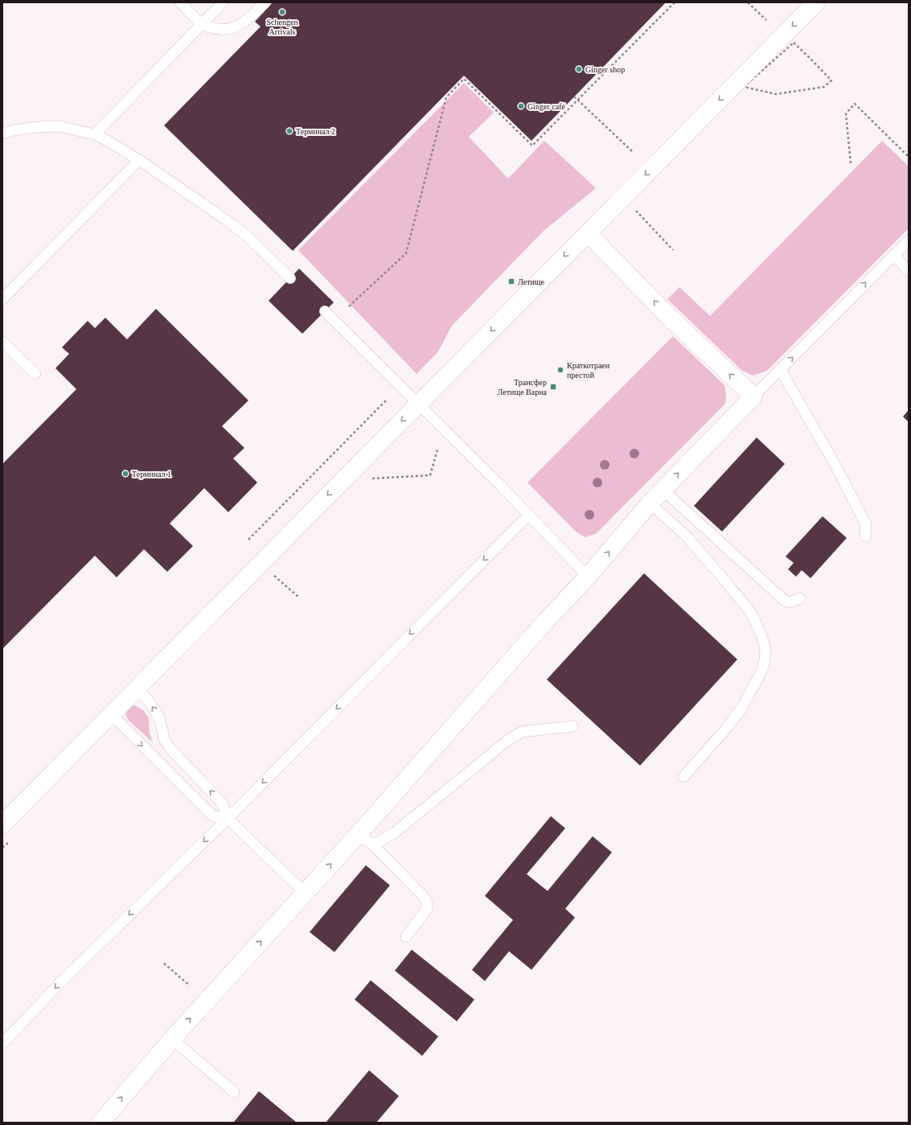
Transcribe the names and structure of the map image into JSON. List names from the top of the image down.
{
  "places": {
    "other": [
      "Schengen Arrivals",
      "Ginger shop",
      "Ginger café",
      "Терминал 2",
      "Краткотраен престой",
      "Терминал 1"
    ],
    "transit": ["Летище", "Трансфер Летище Варна"]
  }
}
